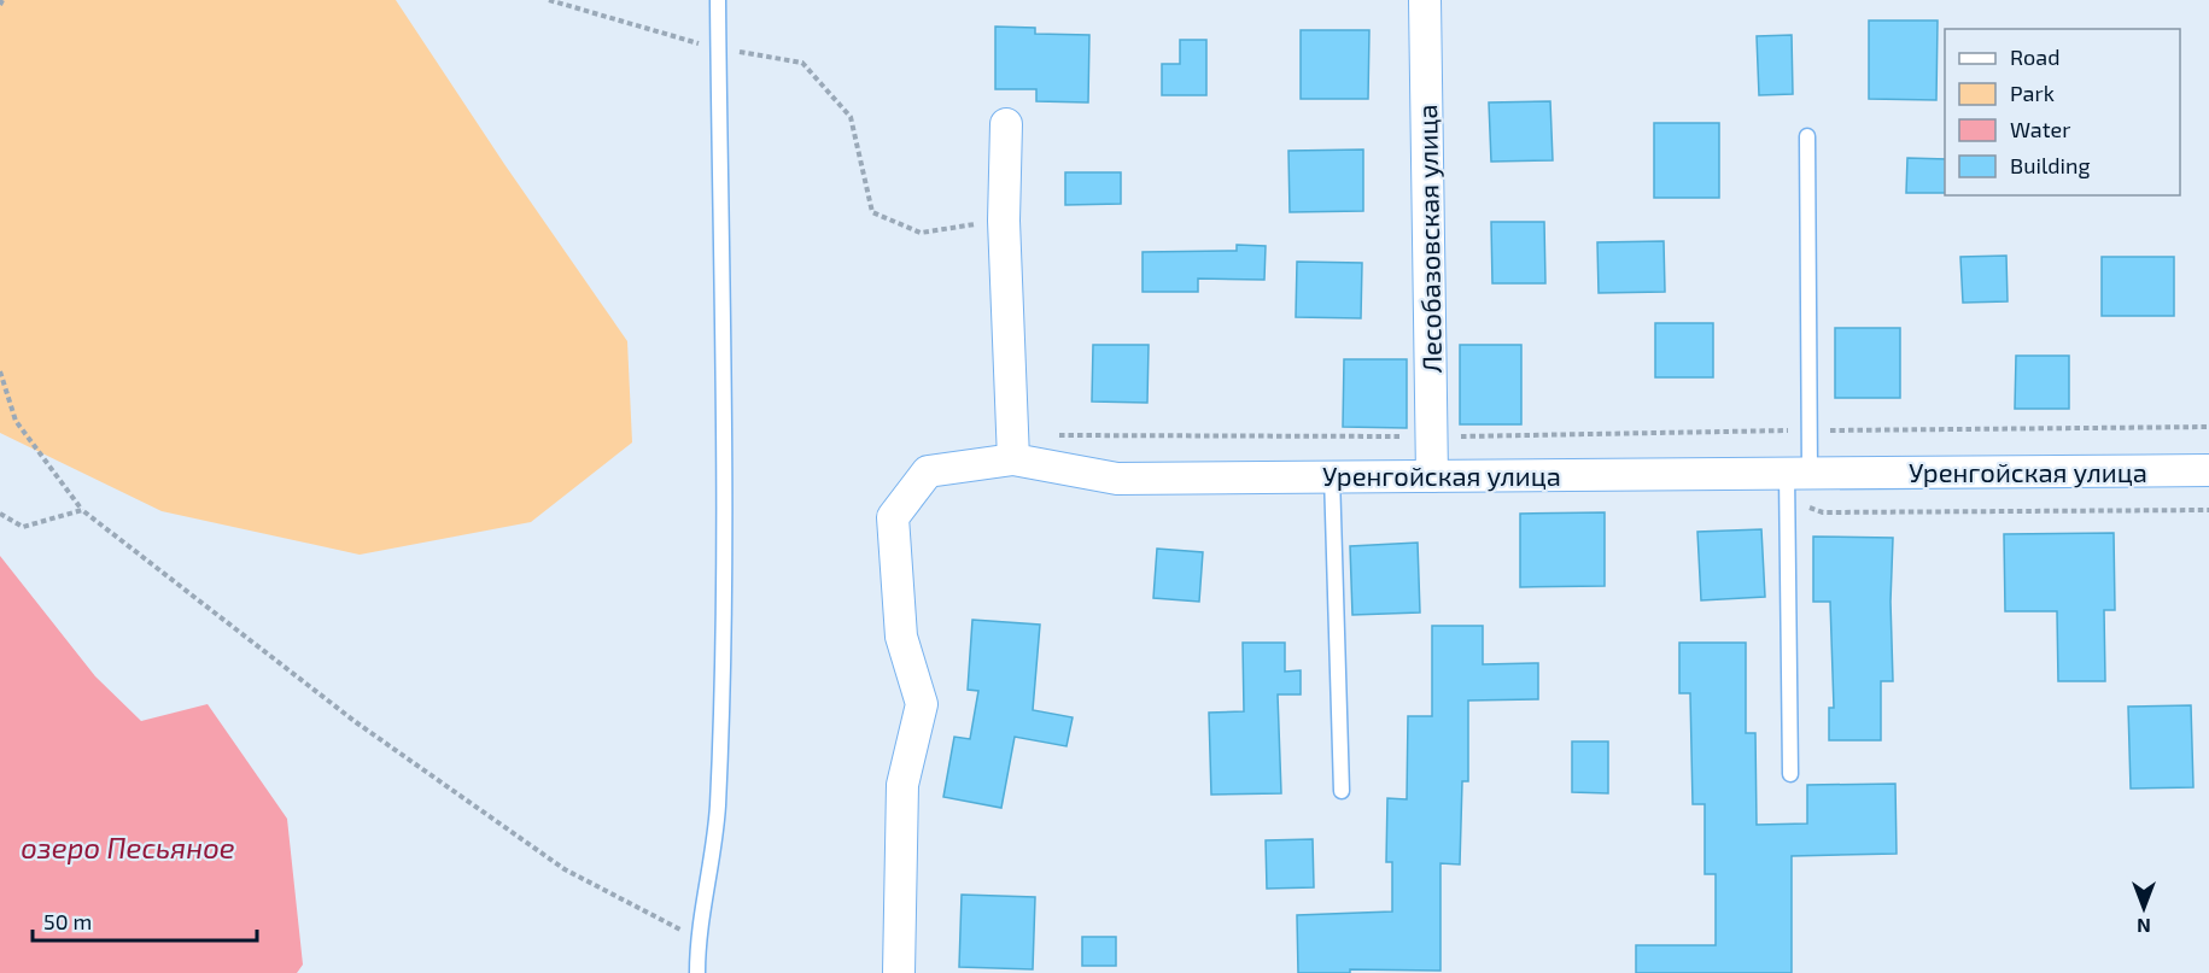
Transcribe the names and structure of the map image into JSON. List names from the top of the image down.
{
  "streets": {
    "street": ["Лесобазовская улица", "Уренгойская улица"]
  },
  "crossings": [
    ["Лесобазовская улица", "Уренгойская улица"]
  ],
  "water": ["озеро Песьяное"],
  "legend": [
    "Road",
    "Park",
    "Water",
    "Building"
  ],
  "scale_bar": "50 m",
  "north": "bottom"
}
